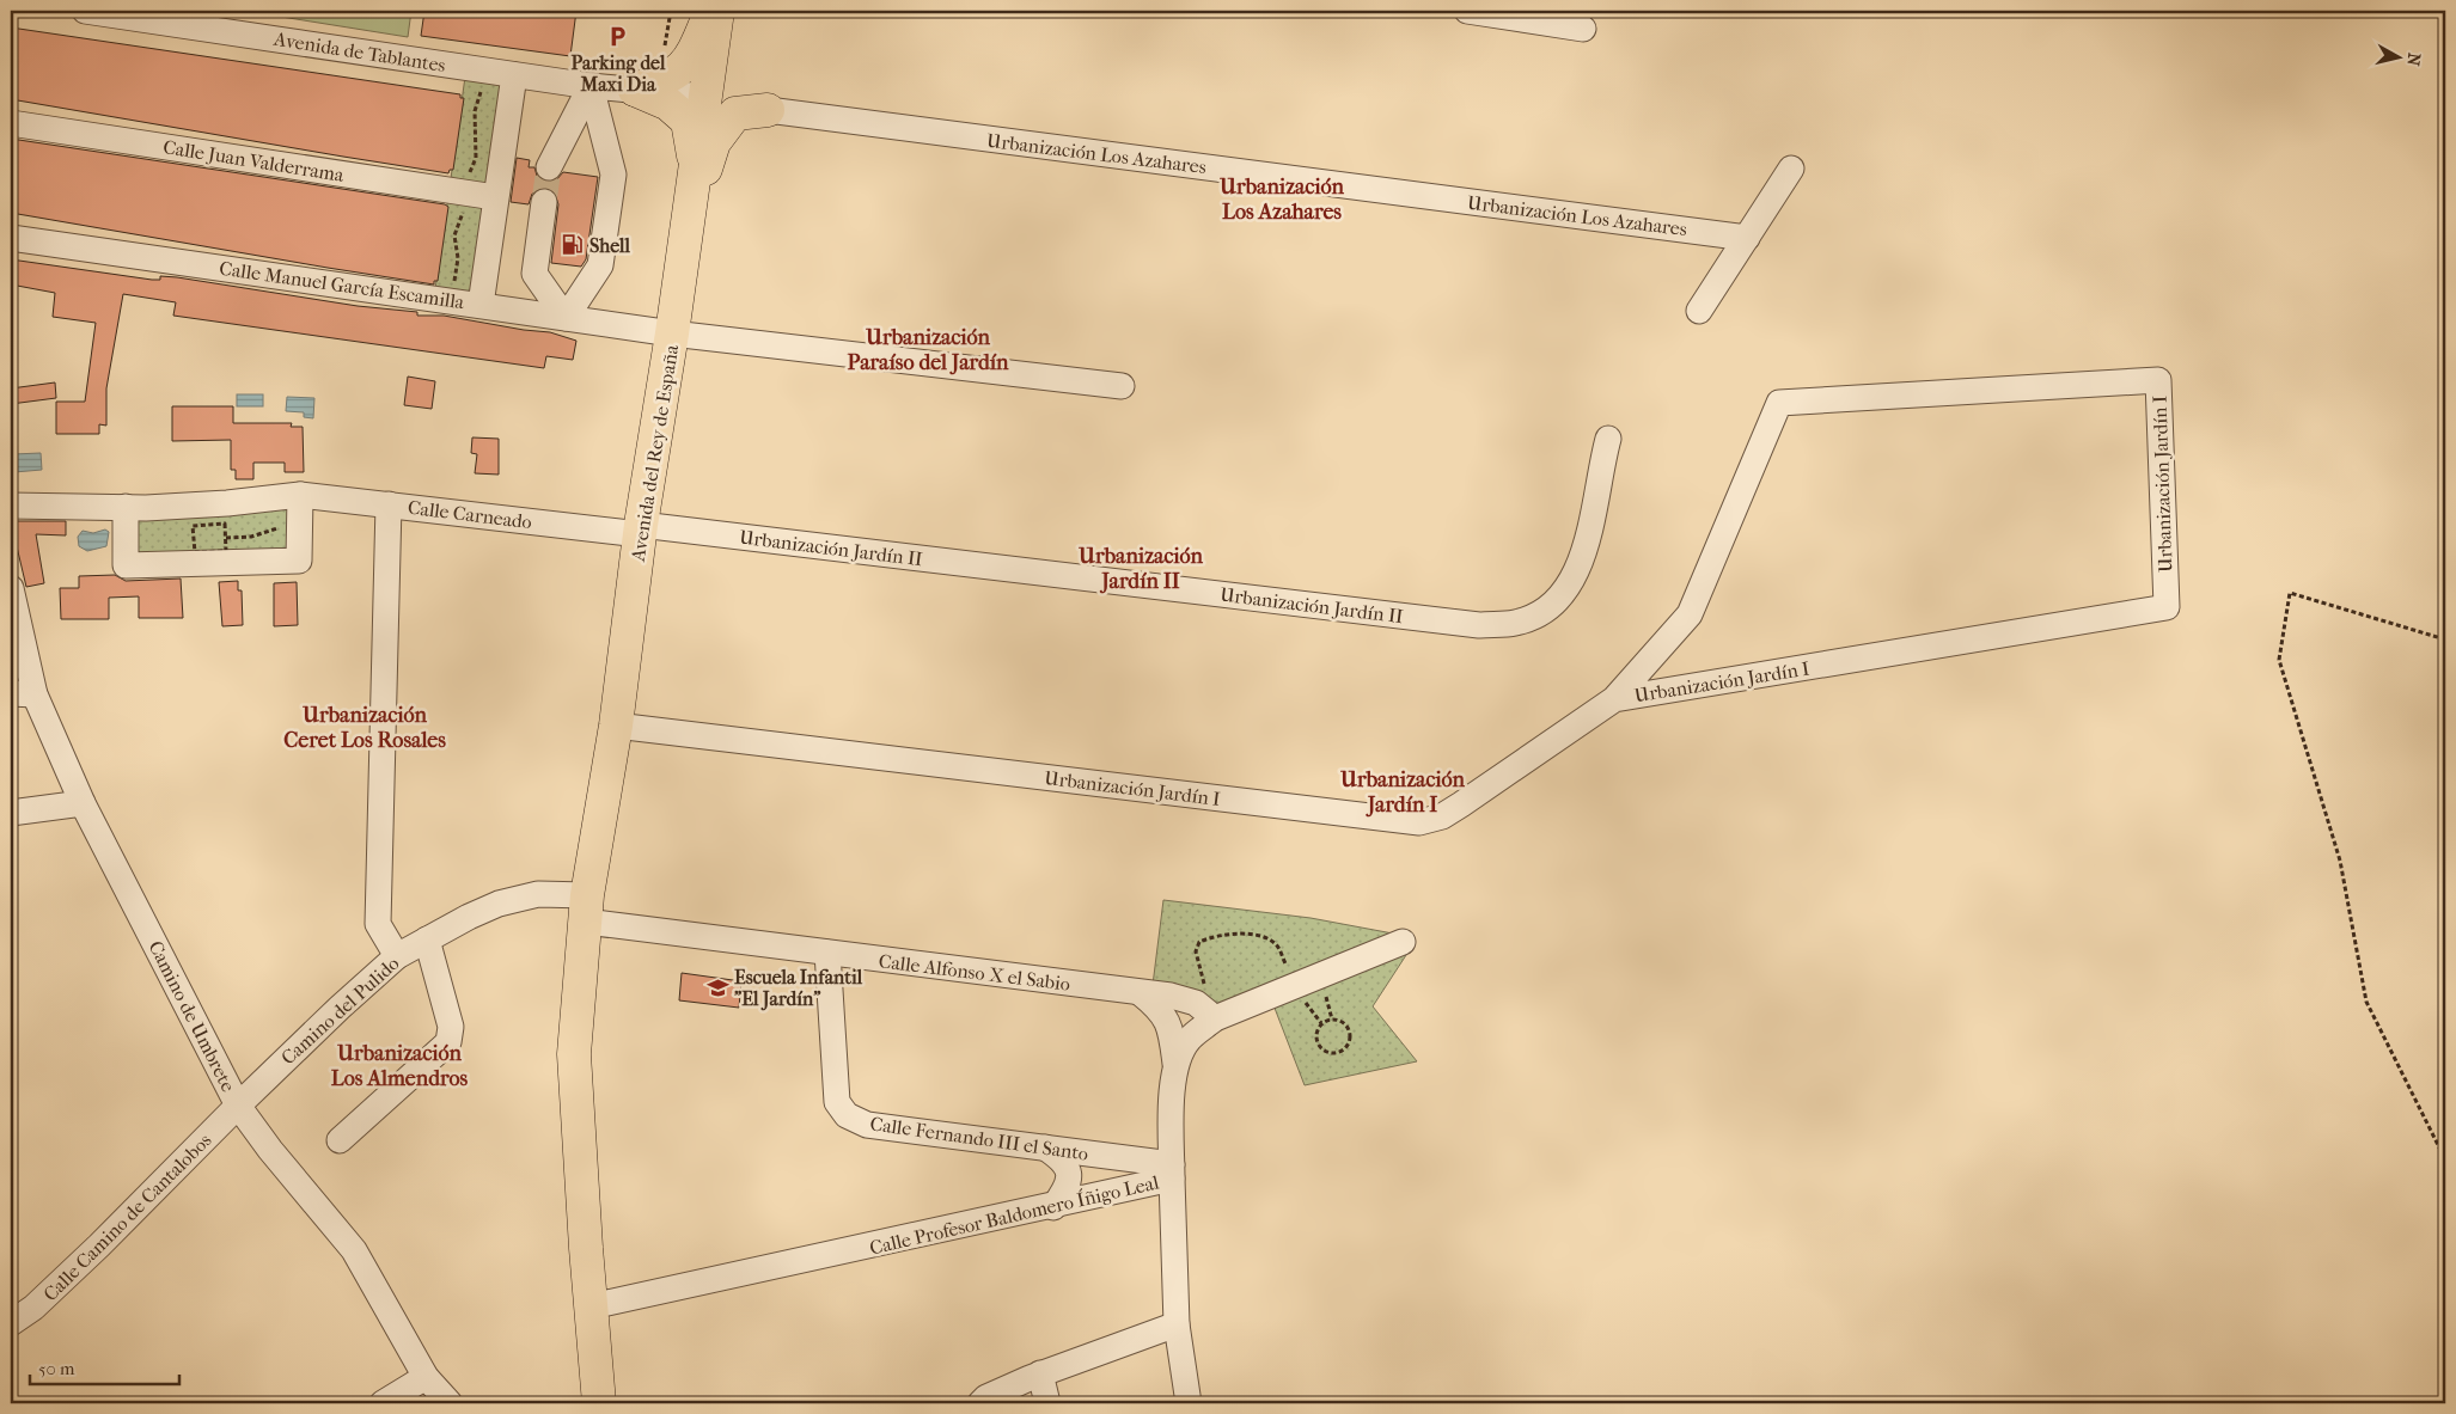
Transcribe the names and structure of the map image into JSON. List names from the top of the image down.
{
  "streets": {
    "main road": ["Avenida del Rey de España"],
    "street": [
      "Avenida de Tablantes",
      "Urbanización Los Azahares",
      "Calle Juan Valderrama",
      "Calle Manuel García Escamilla",
      "Urbanización Jardín I",
      "Calle Carneado",
      "Urbanización Jardín II",
      "Calle Alfonso X el Sabio",
      "Camino del Pulido",
      "Camino de Umbrete",
      "Calle Fernando III el Santo",
      "Calle Profesor Baldomero Íñigo Leal",
      "Calle Camino de Cantalobos"
    ]
  },
  "crossings": [
    ["Avenida de Tablantes", "Avenida del Rey de España"],
    ["Calle Manuel García Escamilla", "Avenida del Rey de España"],
    ["Avenida del Rey de España", "Urbanización Jardín I"],
    ["Avenida del Rey de España", "Calle Carneado"],
    ["Avenida del Rey de España", "Urbanización Jardín II"],
    ["Avenida del Rey de España", "Calle Alfonso X el Sabio"],
    ["Avenida del Rey de España", "Camino del Pulido"],
    ["Avenida del Rey de España", "Calle Profesor Baldomero Íñigo Leal"],
    ["Calle Carneado", "Urbanización Jardín II"],
    ["Calle Alfonso X el Sabio", "Camino del Pulido"],
    ["Calle Alfonso X el Sabio", "Calle Fernando III el Santo"],
    ["Calle Alfonso X el Sabio", "Calle Profesor Baldomero Íñigo Leal"],
    ["Camino del Pulido", "Camino de Umbrete"],
    ["Camino del Pulido", "Calle Camino de Cantalobos"],
    ["Camino de Umbrete", "Calle Camino de Cantalobos"],
    ["Calle Fernando III el Santo", "Calle Profesor Baldomero Íñigo Leal"]
  ],
  "districts": [
    "Urbanización Los Azahares",
    "Urbanización Paraíso del Jardín",
    "Urbanización Jardín II",
    "Urbanización Ceret Los Rosales",
    "Urbanización Jardín I",
    "Urbanización Los Almendros"
  ],
  "places": {
    "parking": ["Parking del Maxi Dia"],
    "fuel station": ["Shell"],
    "school or university": ["Escuela Infantil \"El Jardín\""]
  },
  "scale_bar": "50 m",
  "north": "right"
}
